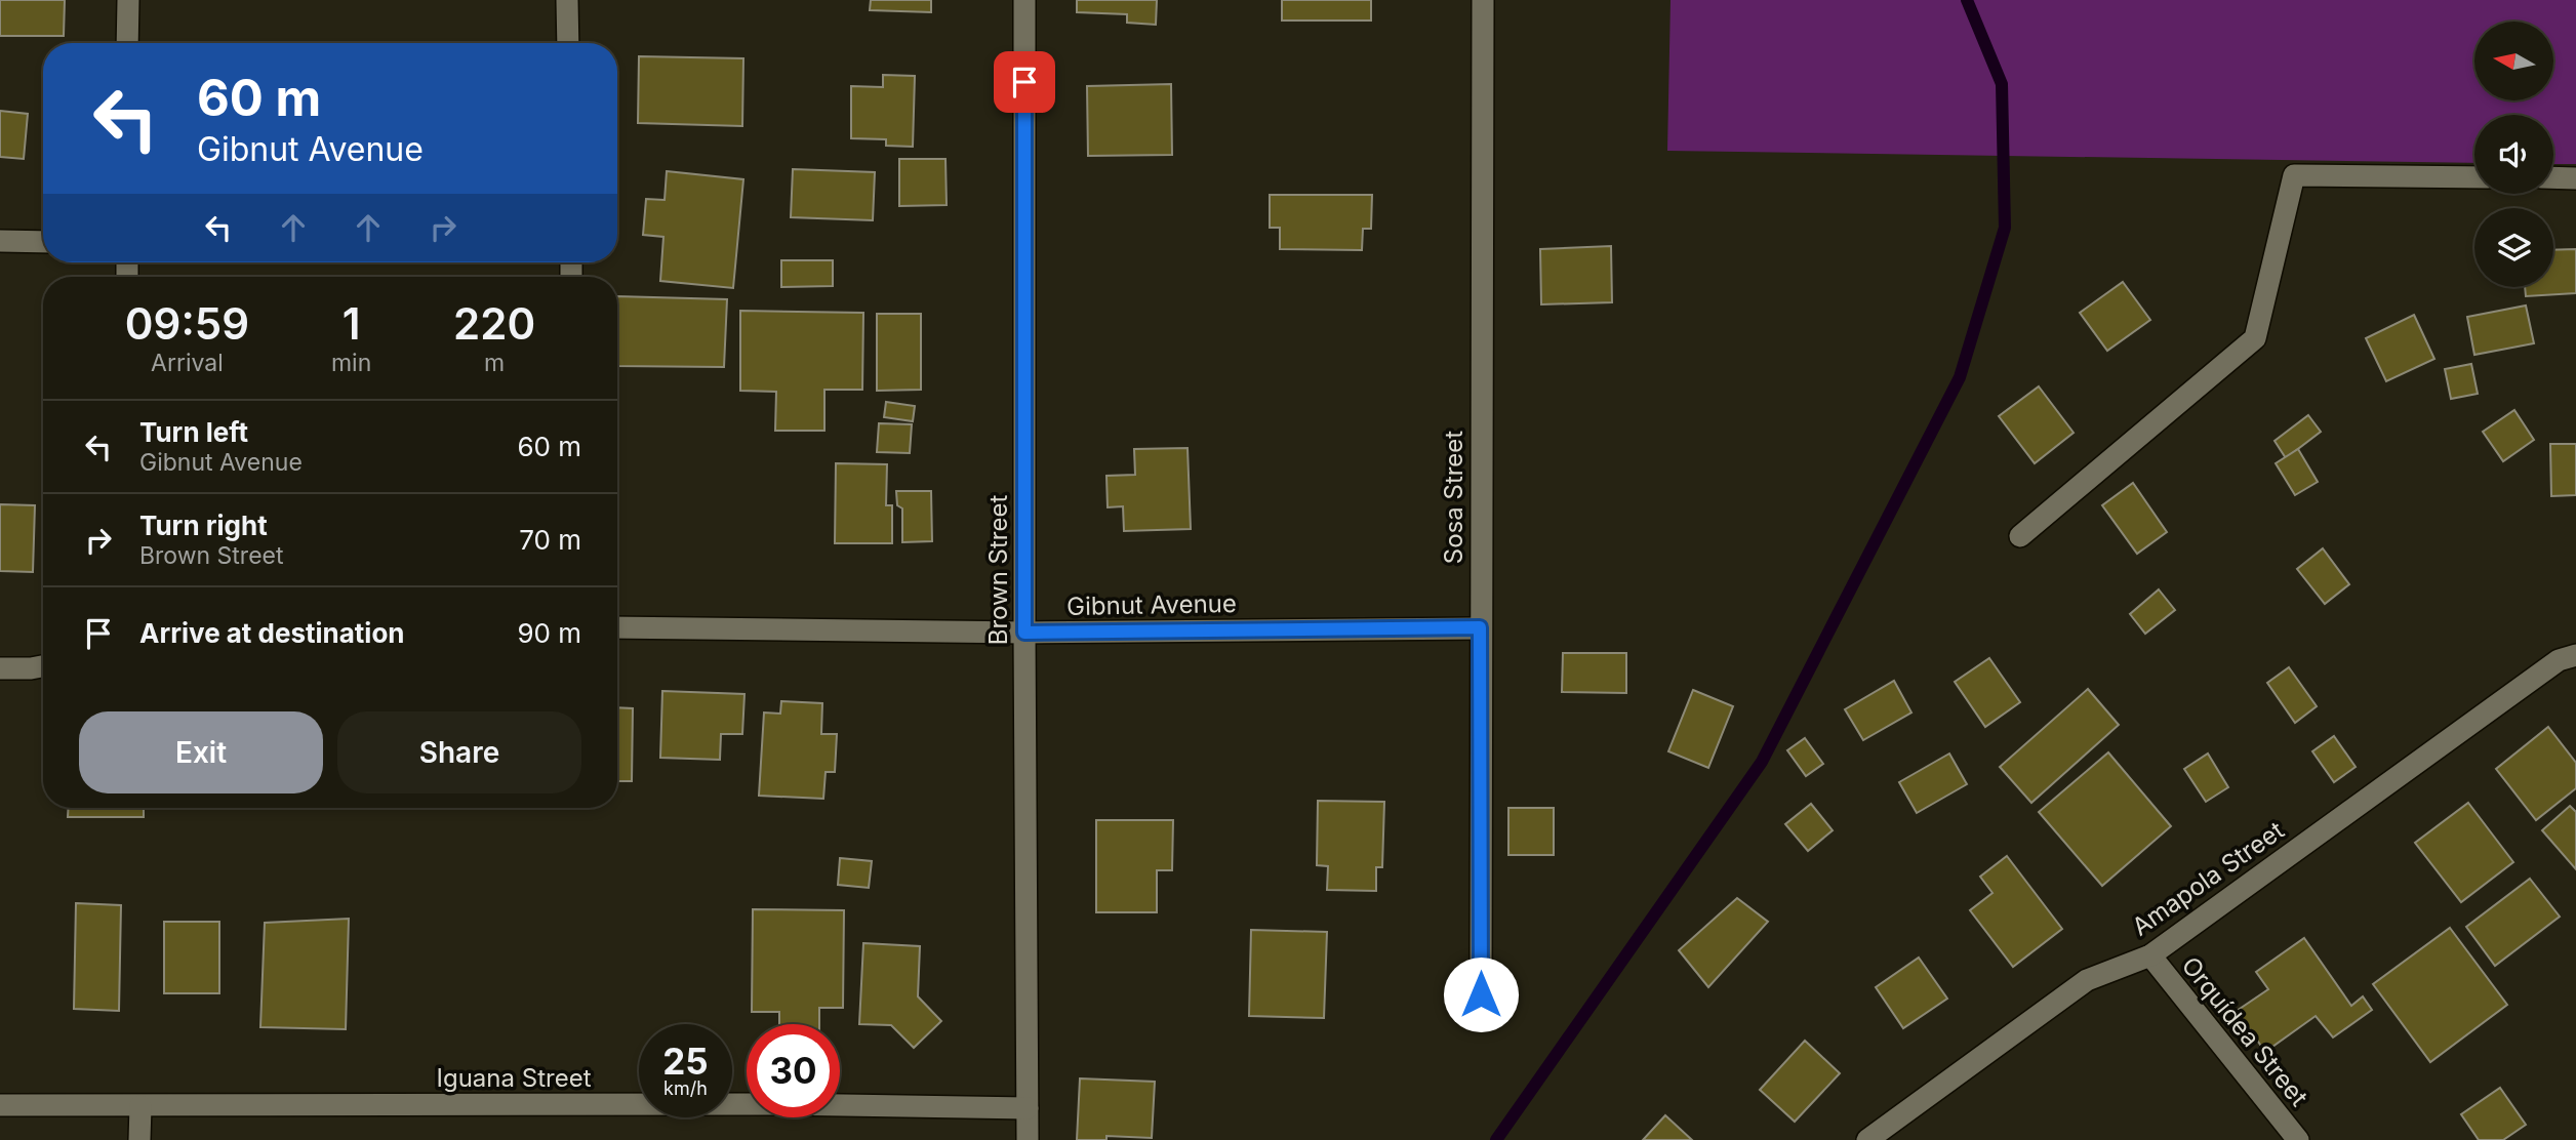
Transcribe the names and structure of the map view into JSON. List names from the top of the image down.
{
  "streets": {
    "street": [
      "Sosa Street",
      "Brown Street",
      "Gibnut Avenue",
      "Amapola Street",
      "Orquídea Street",
      "Iguana Street"
    ]
  },
  "crossings": [
    ["Sosa Street", "Gibnut Avenue"],
    ["Brown Street", "Gibnut Avenue"],
    ["Brown Street", "Iguana Street"],
    ["Amapola Street", "Orquídea Street"]
  ],
  "north": "left",
  "page": {
    "turn": ["60 m", "Gibnut Avenue"],
    "eta": [
      "09:59",
      "Arrival",
      "1",
      "min",
      "220",
      "m"
    ],
    "list": [
      {
        "name": "Turn left",
        "note": "Gibnut Avenue",
        "value": "60 m"
      },
      {
        "name": "Turn right",
        "note": "Brown Street",
        "value": "70 m"
      },
      {
        "name": "Arrive at destination",
        "value": "90 m"
      }
    ],
    "buttons": ["Exit", "Share"],
    "speed": "25 km/h",
    "limit": "30"
  }
}
